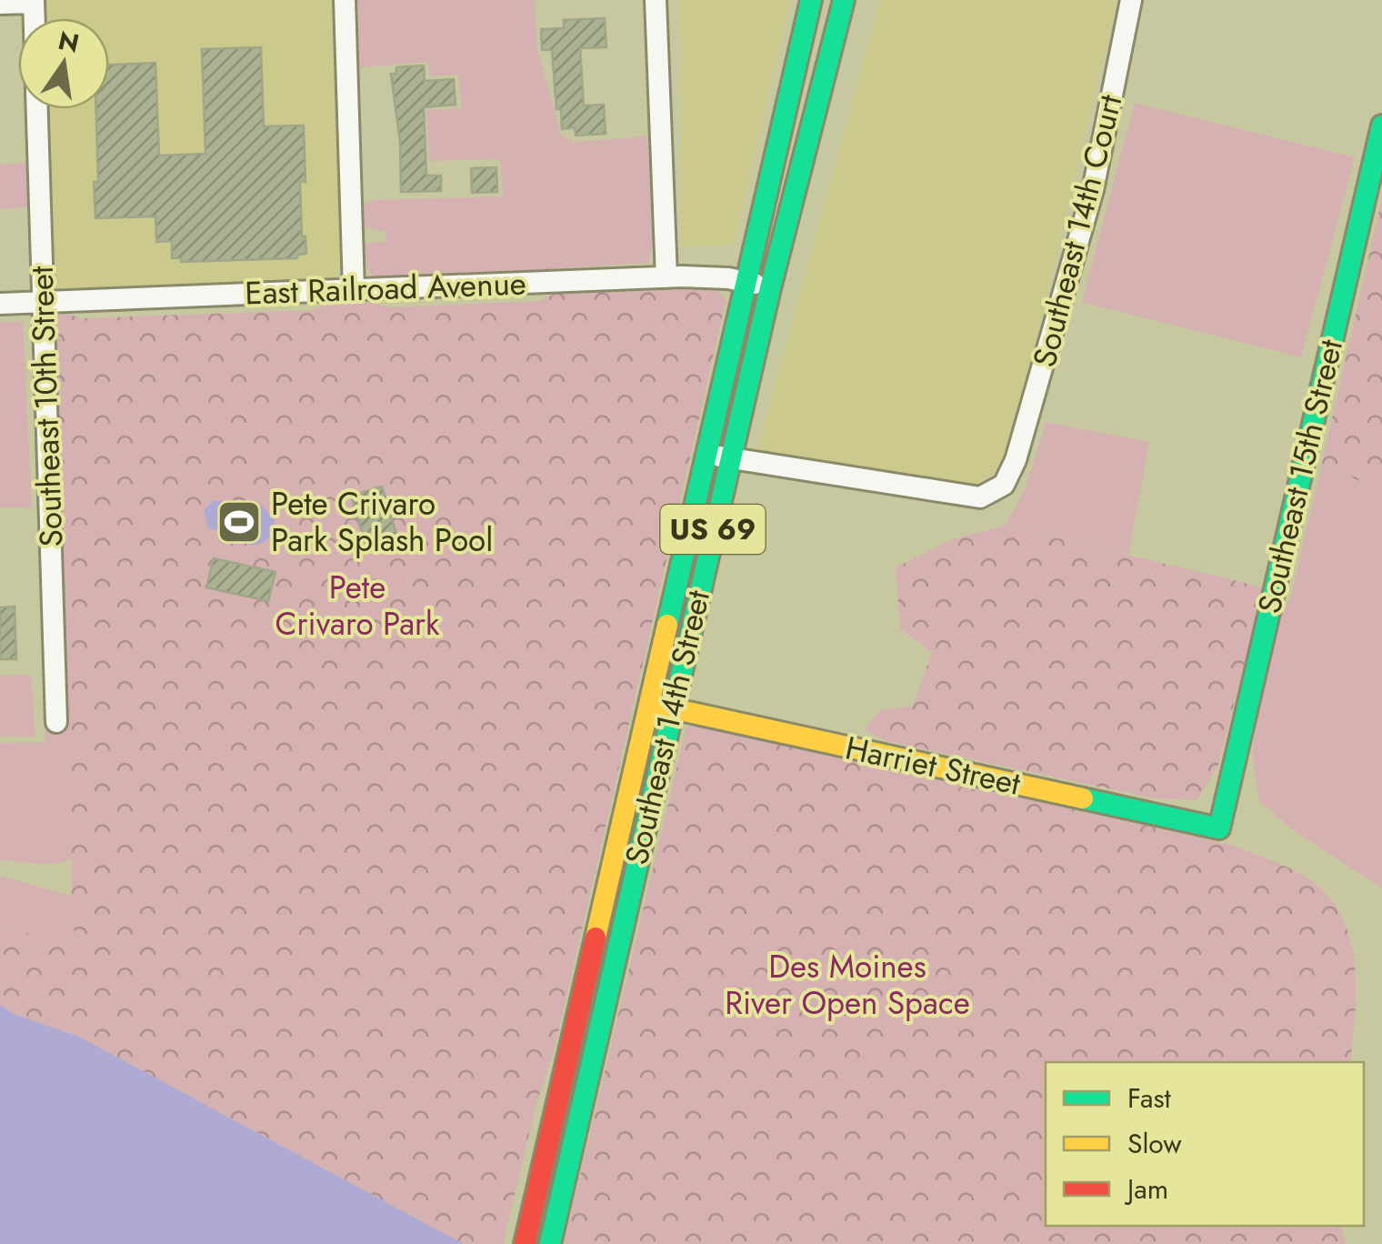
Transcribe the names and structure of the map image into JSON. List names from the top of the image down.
{
  "streets": {
    "main road": [
      "Southeast 15th Street",
      "US 69",
      "Southeast 14th Street",
      "Harriet Street"
    ],
    "street": ["Southeast 14th Court", "East Railroad Avenue", "Southeast 10th Street"]
  },
  "crossings": [
    ["Southeast 14th Court", "Southeast 14th Street"],
    ["East Railroad Avenue", "Southeast 10th Street"],
    ["East Railroad Avenue", "Southeast 14th Street"],
    ["Southeast 15th Street", "Harriet Street"],
    ["Southeast 14th Street", "Harriet Street"]
  ],
  "parks": ["Pete Crivaro Park", "Des Moines River Open Space"],
  "places": {
    "sports": ["Pete Crivaro Park Splash Pool"]
  },
  "legend": ["Fast", "Slow", "Jam"],
  "north": "top"
}
